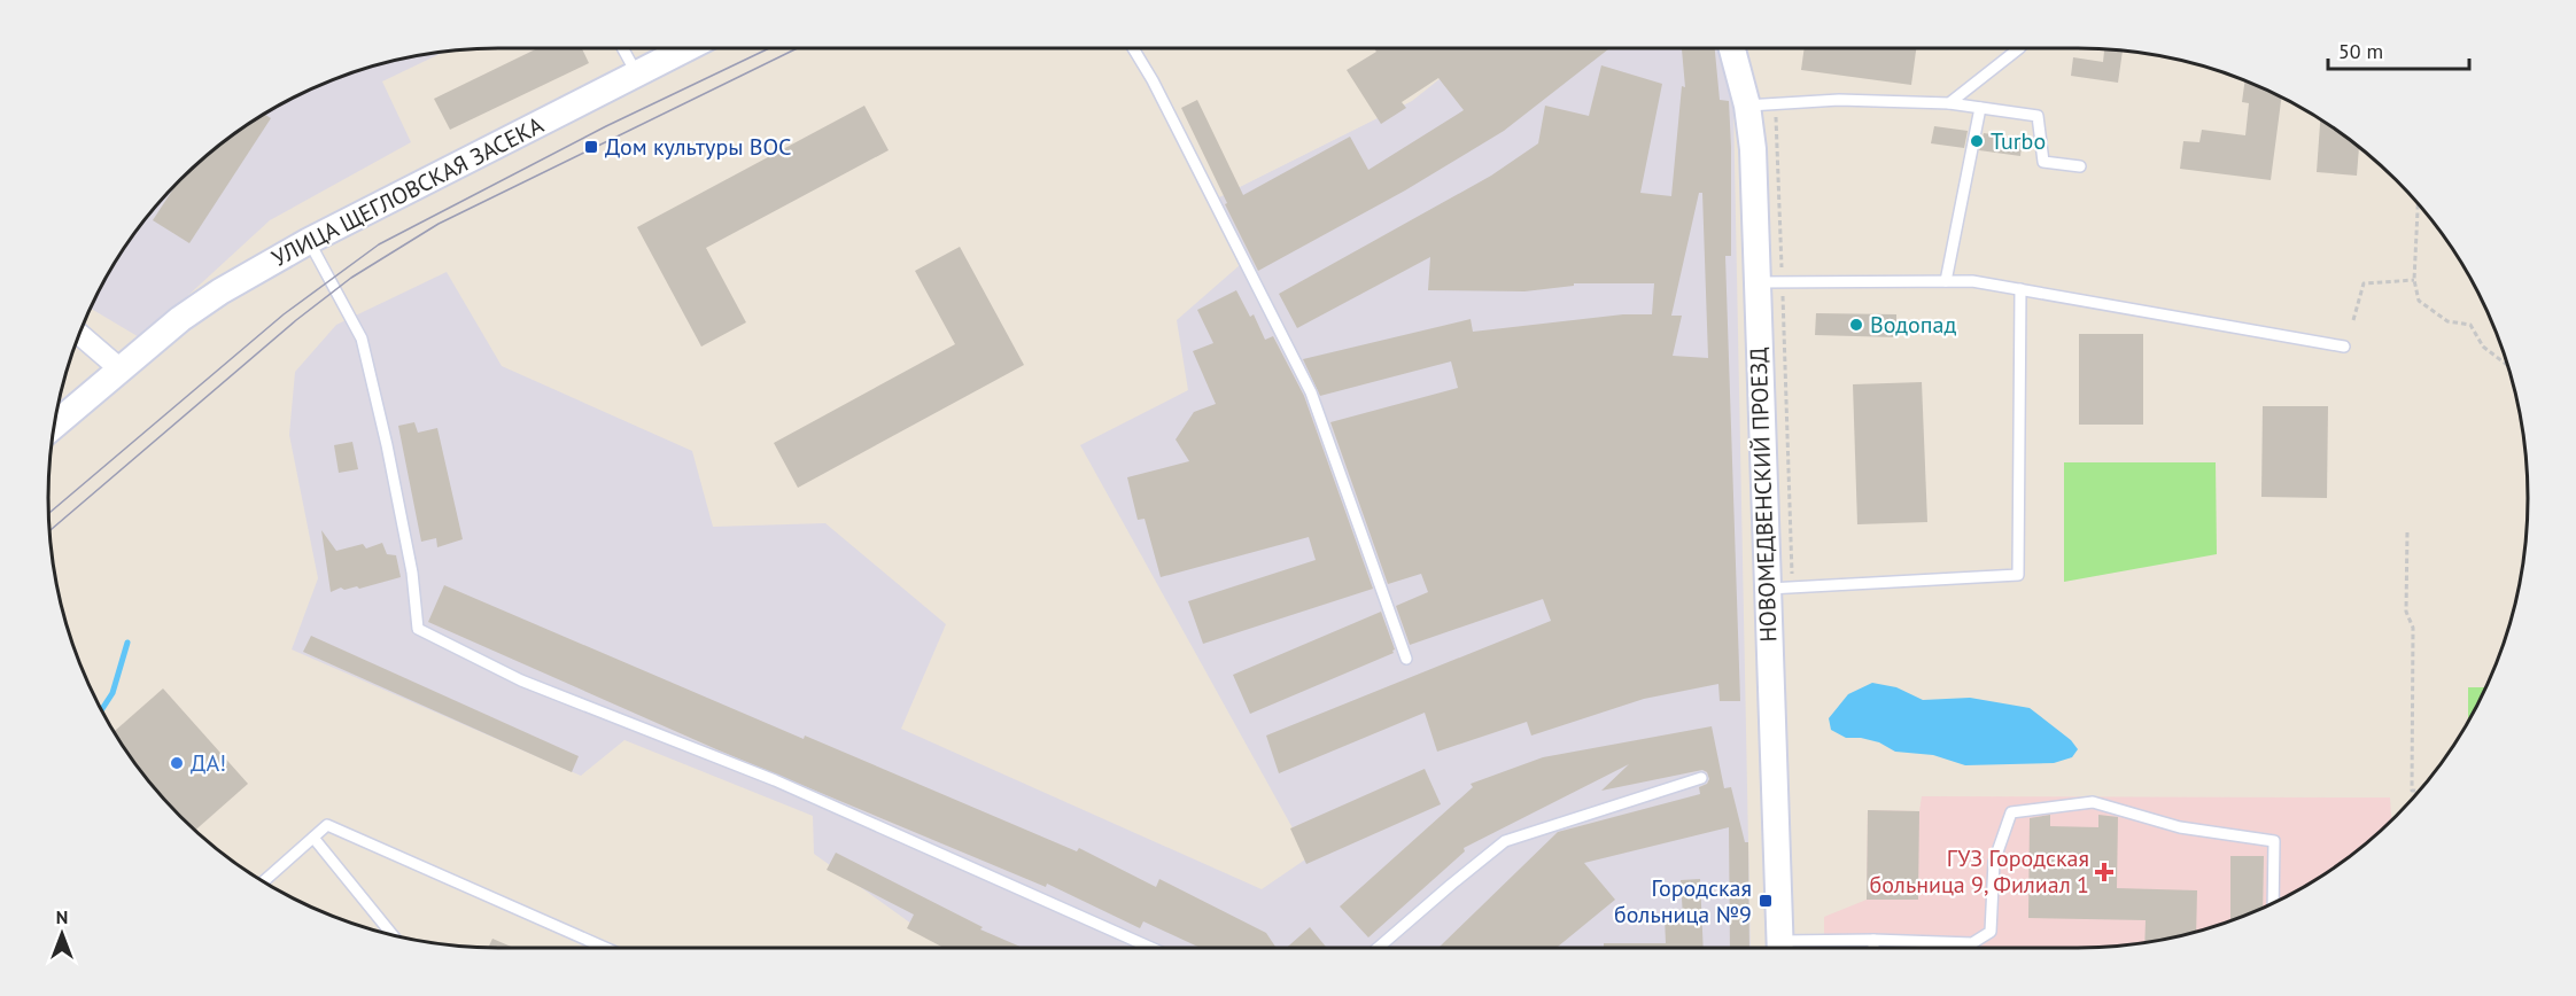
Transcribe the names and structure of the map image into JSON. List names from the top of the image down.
{
  "streets": {
    "street": ["УЛИЦА ЩЕГЛОВСКАЯ ЗАСЕКА", "НОВОМЕДВЕНСКИЙ ПРОЕЗД"]
  },
  "places": {
    "other": ["Turbo", "Водопад", "ДА!"],
    "transit": ["Дом культуры ВОС", "Городская больница №9"],
    "health": ["ГУЗ Городская больница 9, Филиал 1"]
  },
  "scale_bar": "50 m",
  "north": "top"
}
